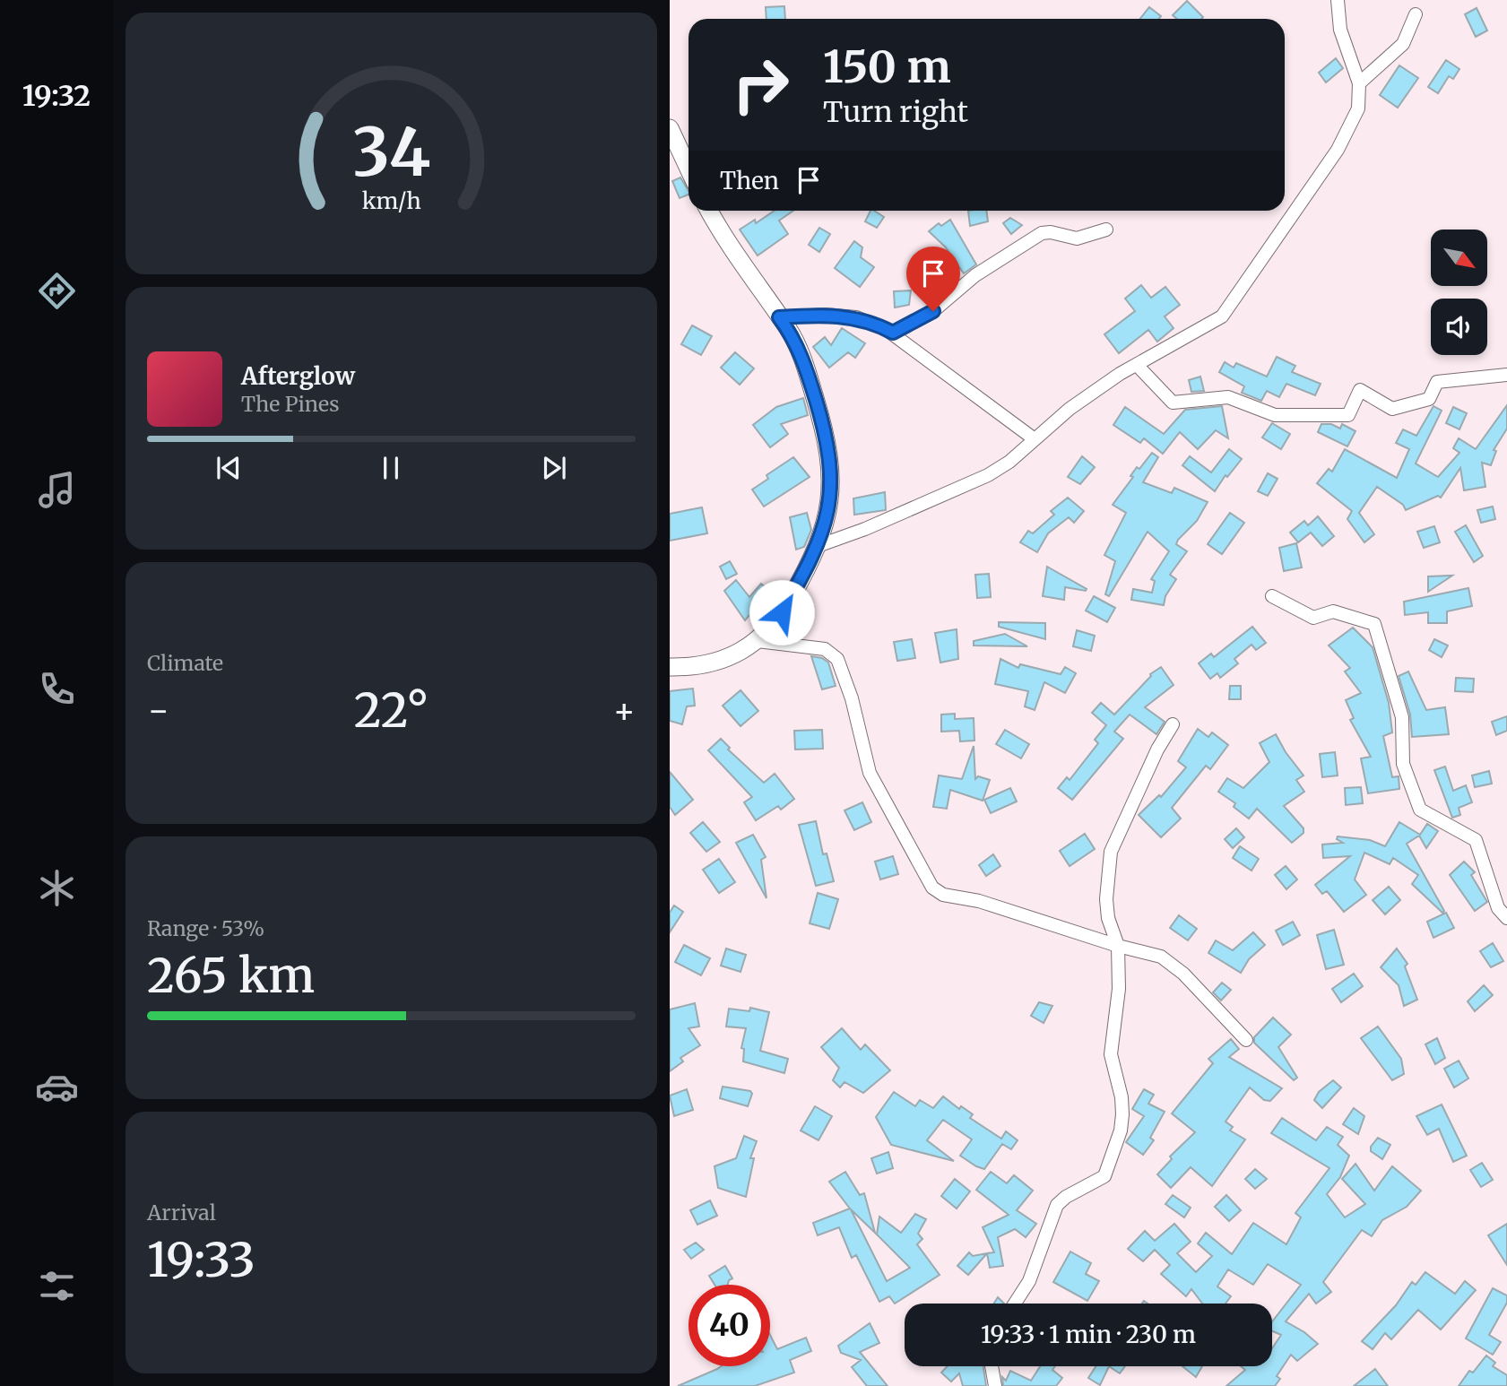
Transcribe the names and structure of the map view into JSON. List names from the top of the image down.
{
  "north": "bottom right",
  "page": {
    "tabs": "19:32",
    "turn": ["150 m", "Turn right"],
    "then": "Then",
    "song": ["Afterglow", "The Pines"],
    "tile": [
      "Climate",
      ["Range · 53%", "265 km"],
      ["Arrival", "19:33"]
    ],
    "heat": ["−", "22°", "+"],
    "limit": "40",
    "trip": "19:33 · 1 min · 230 m",
    "gauge": ["34", "km/h"]
  }
}
